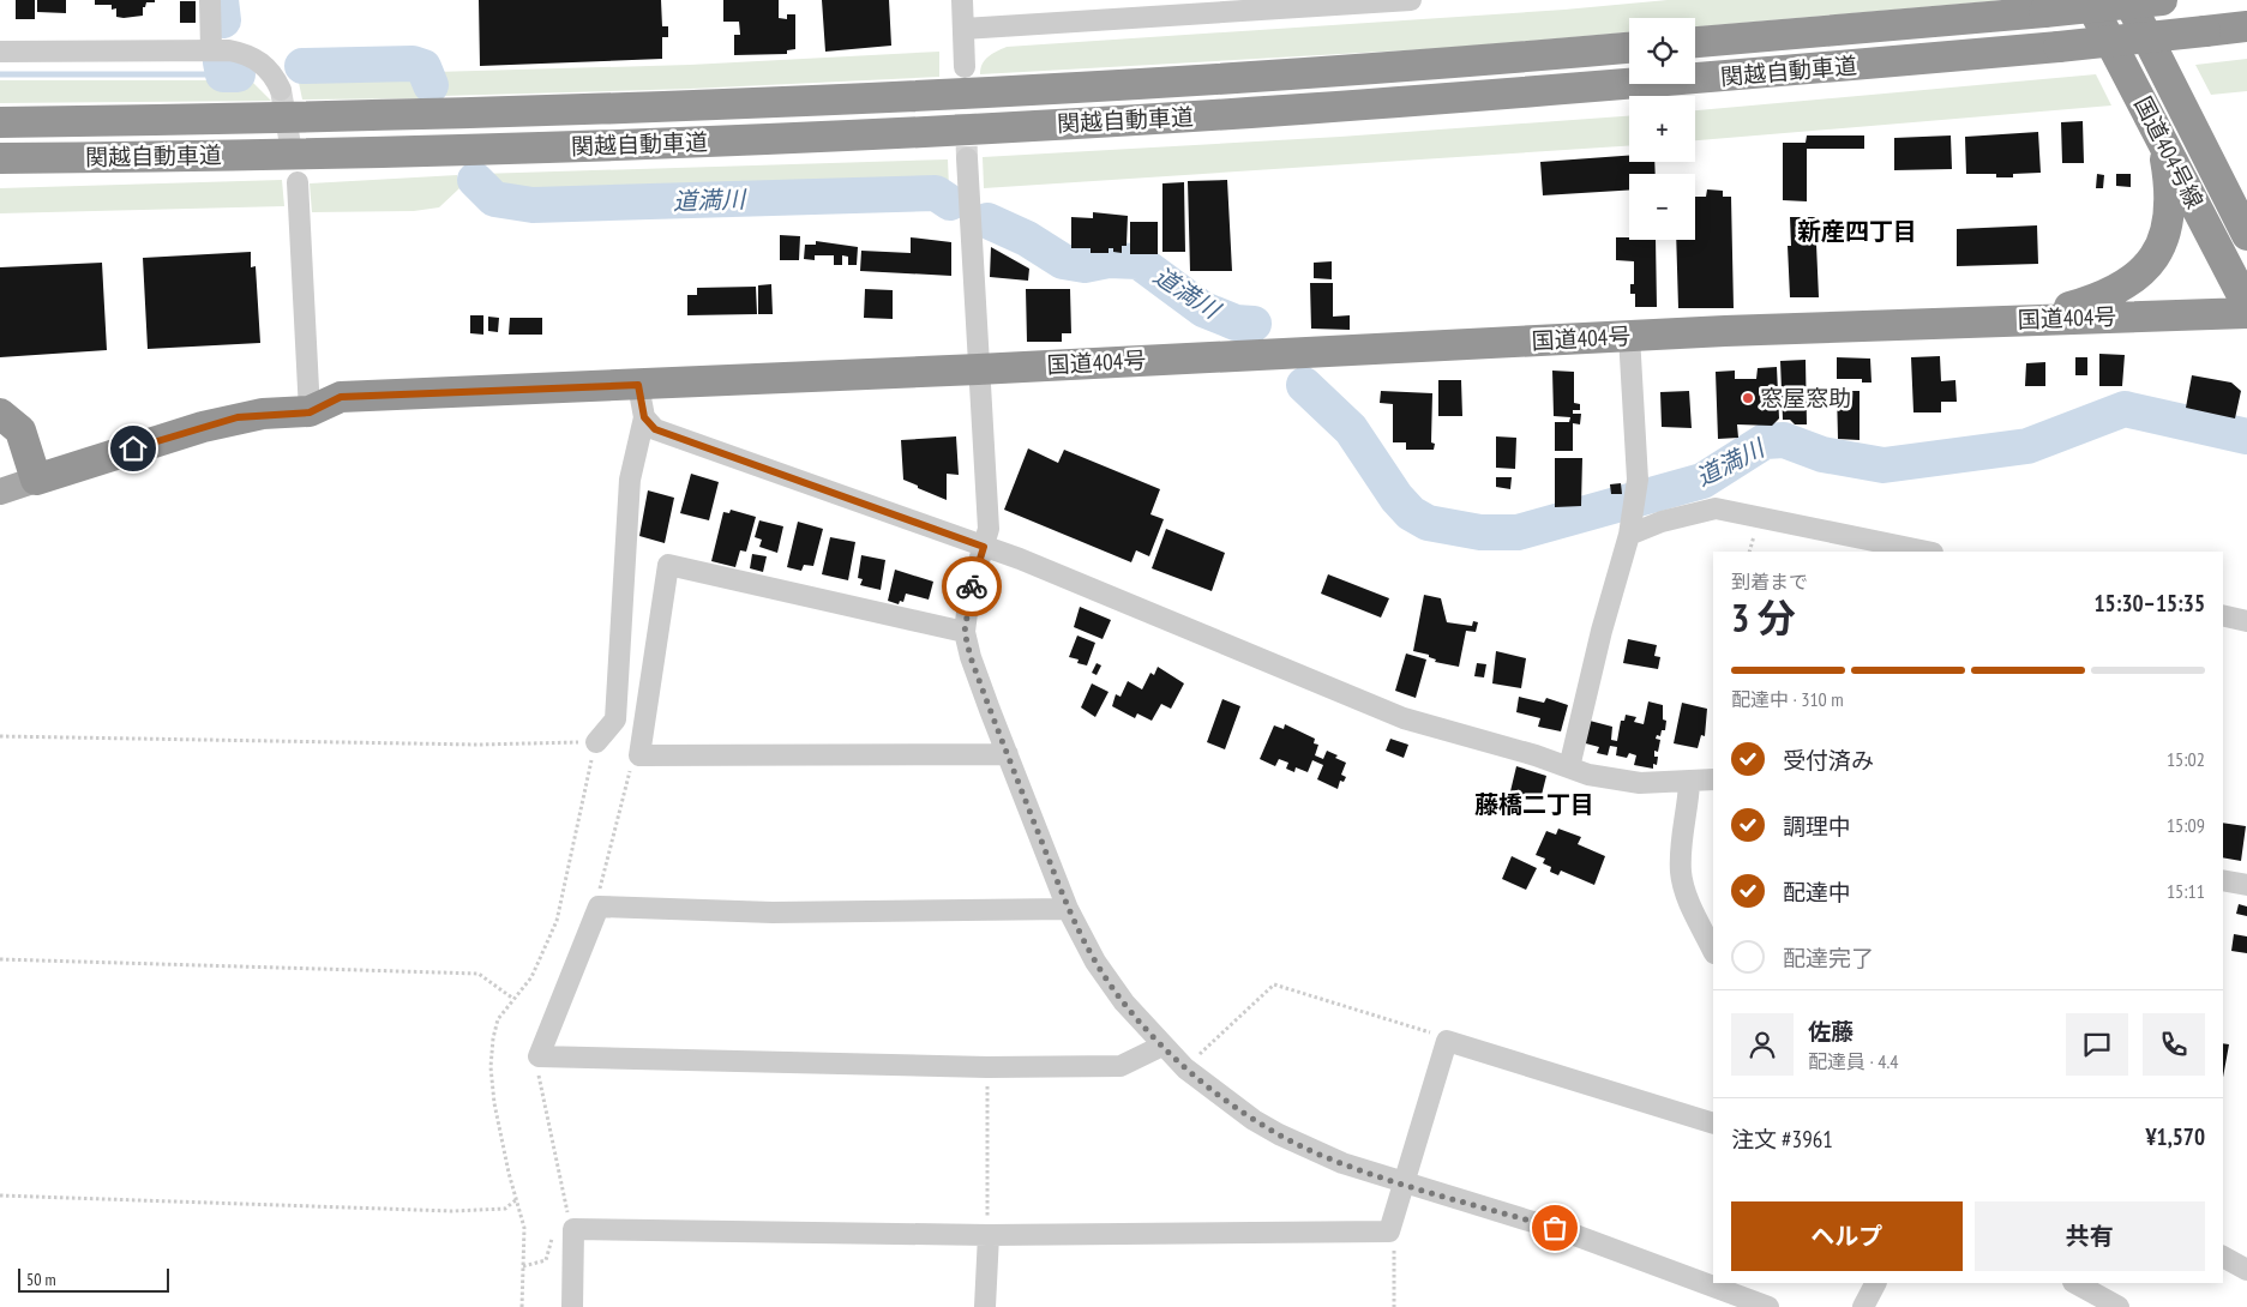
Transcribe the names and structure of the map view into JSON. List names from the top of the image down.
{
  "streets": {
    "highway": ["関越自動車道", "国道404号線", "国道404号"]
  },
  "districts": ["新産四丁目", "藤橋二丁目"],
  "water": ["道満川"],
  "places": ["窓屋窓助"],
  "scale_bar": "50 m",
  "page": {
    "map_buttons": ["+", "−"],
    "heading": ["3 分", "到着まで", "15:30–15:35"],
    "panel": [
      "佐藤",
      "配達員 · 4.4",
      "注文 #3961",
      "¥1,570"
    ],
    "bar": "配達中 · 310 m",
    "list": [
      ["受付済み", "15:02"],
      ["調理中", "15:09"],
      ["配達中", "15:11"],
      "配達完了"
    ],
    "buttons": ["ヘルプ", "共有"],
    "scale": "50 m"
  }
}
